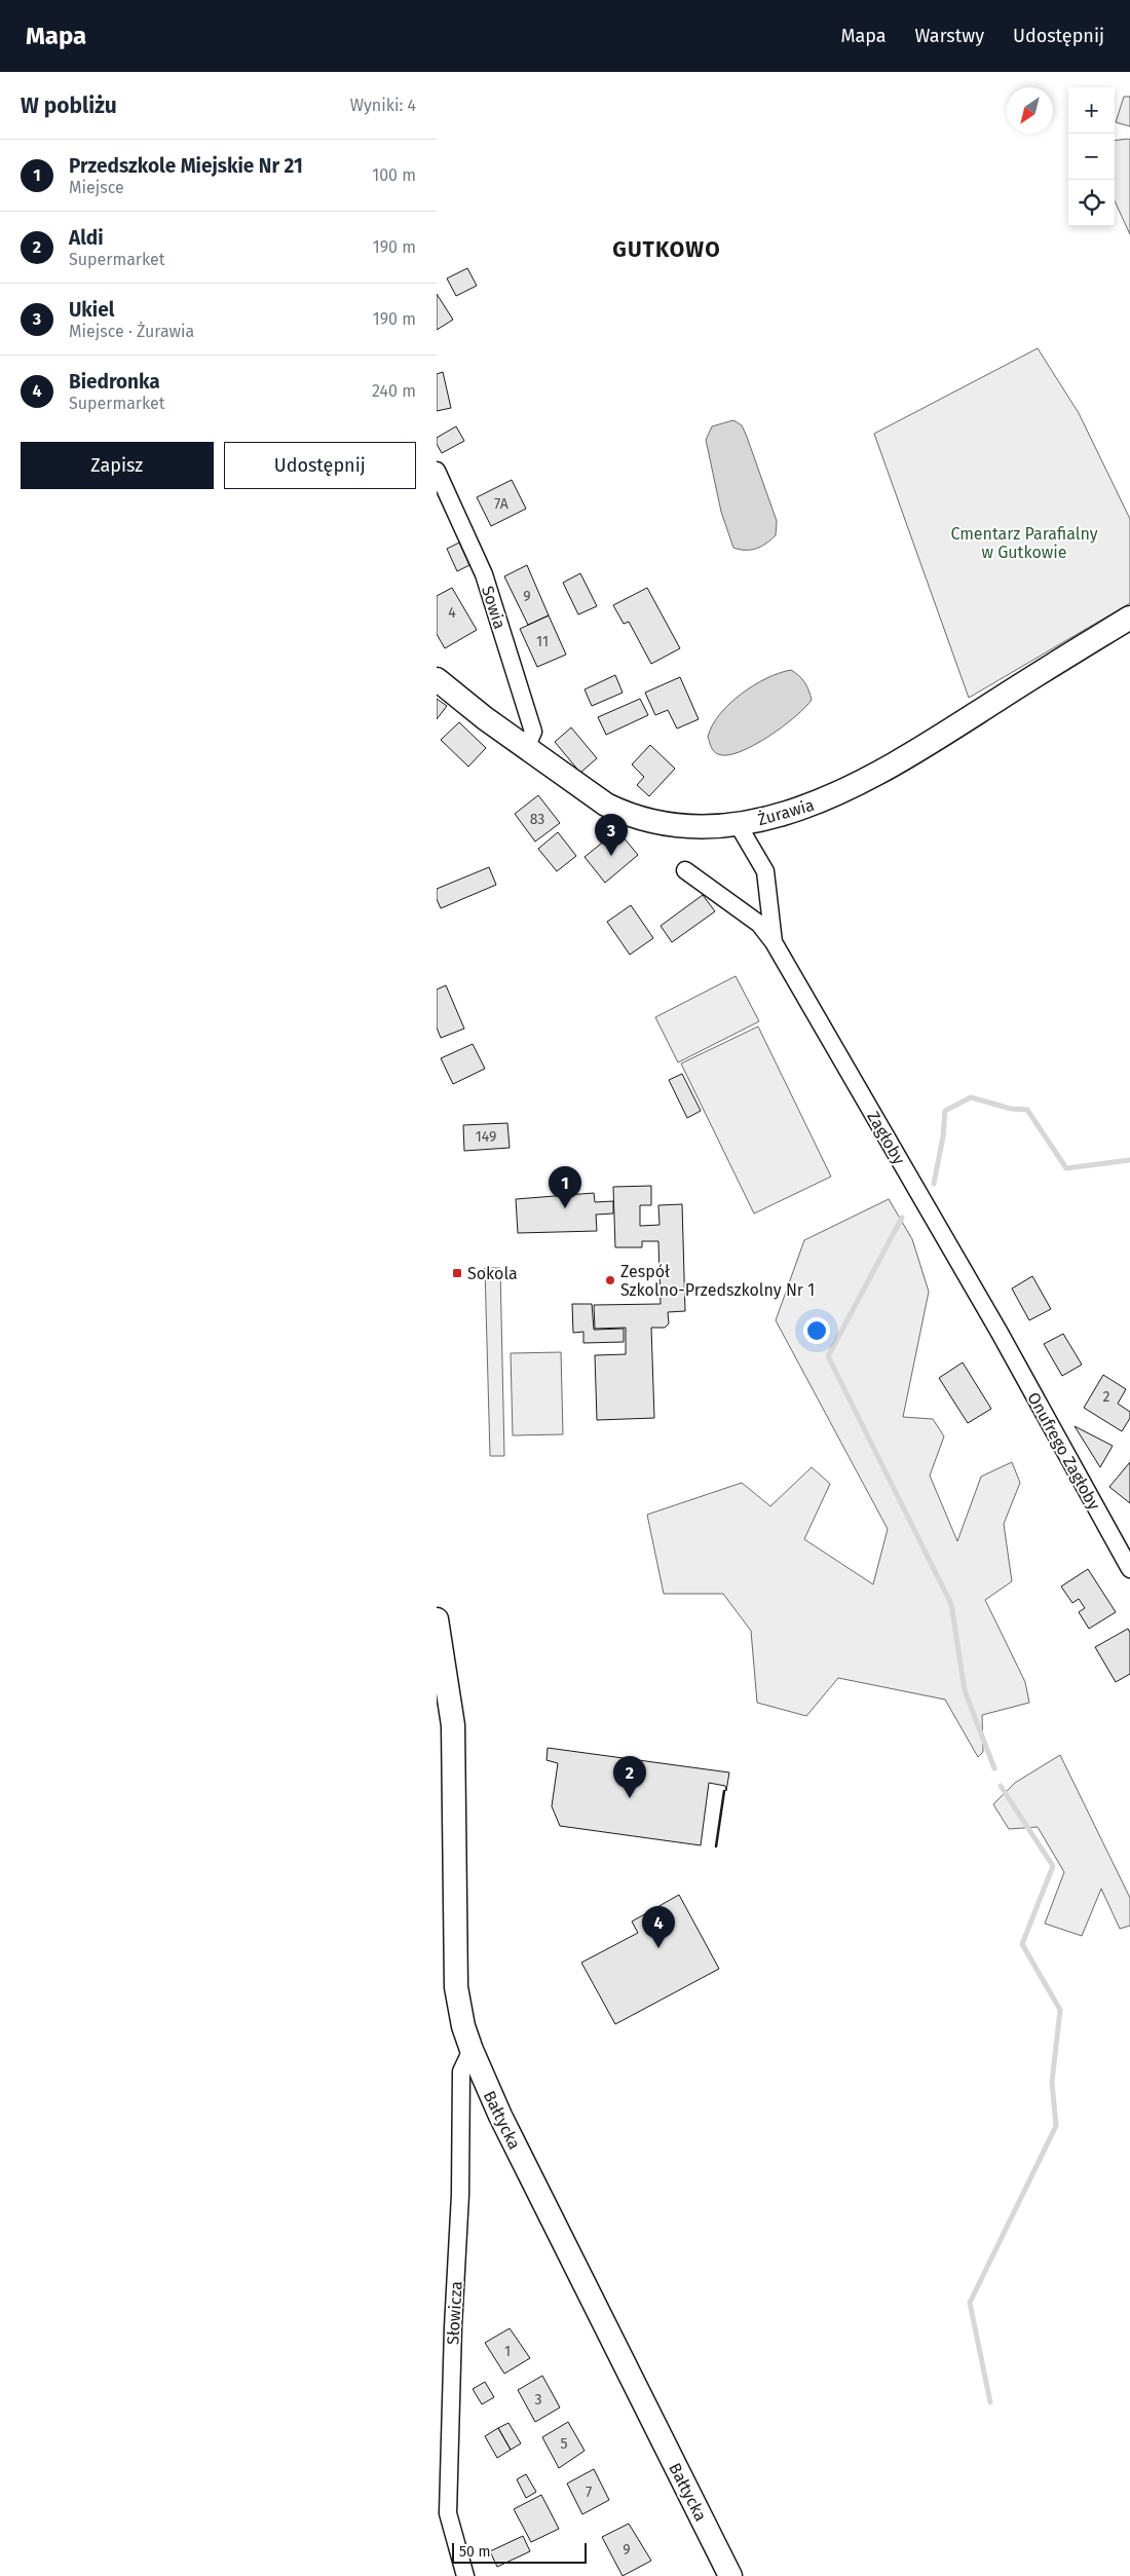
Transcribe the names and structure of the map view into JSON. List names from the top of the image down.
{
  "streets": {
    "main road": ["Żurawia", "Bałtycka"],
    "street": [
      "Sowia",
      "Zagłoby",
      "Onufrego Zagłoby",
      "Słowicza"
    ]
  },
  "crossings": [
    ["Sowia", "Żurawia"],
    ["Żurawia", "Zagłoby"],
    ["Zagłoby", "Onufrego Zagłoby"],
    ["Bałtycka", "Słowicza"]
  ],
  "districts": ["GUTKOWO"],
  "parks": ["Cmentarz Parafialny w Gutkowie"],
  "places": {
    "transit": ["Sokola"],
    "other": ["Zespół Szkolno-Przedszkolny Nr 1"]
  },
  "house_numbers": [
    "7A",
    "9",
    "4",
    "11",
    "83",
    "149",
    "2",
    "1",
    "3",
    "5",
    "7",
    "9"
  ],
  "scale_bar": "50 m",
  "north": "bottom left",
  "page": {
    "header": "Mapa",
    "nav": ["Mapa", "Warstwy", "Udostępnij"],
    "heading": ["W pobliżu", "Wyniki: 4"],
    "map_buttons": ["+", "−"],
    "list": [
      {
        "mark": "1",
        "name": "Przedszkole Miejskie Nr 21",
        "note": "Miejsce",
        "value": "100 m"
      },
      {
        "mark": "2",
        "name": "Aldi",
        "note": "Supermarket",
        "value": "190 m"
      },
      {
        "mark": "3",
        "name": "Ukiel",
        "note": "Miejsce · Żurawia",
        "value": "190 m"
      },
      {
        "mark": "4",
        "name": "Biedronka",
        "note": "Supermarket",
        "value": "240 m"
      }
    ],
    "buttons": ["Zapisz", "Udostępnij"],
    "pins": [
      "3",
      "1",
      "2",
      "4"
    ],
    "scale": "50 m"
  }
}
